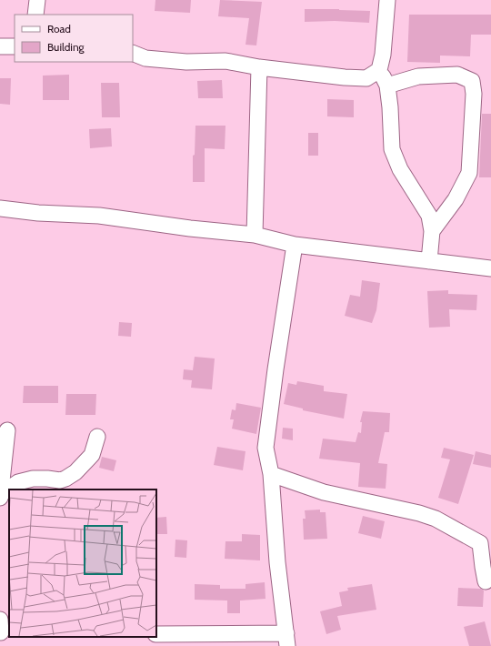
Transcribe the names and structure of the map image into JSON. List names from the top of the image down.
{
  "legend": ["Road", "Building"]
}
